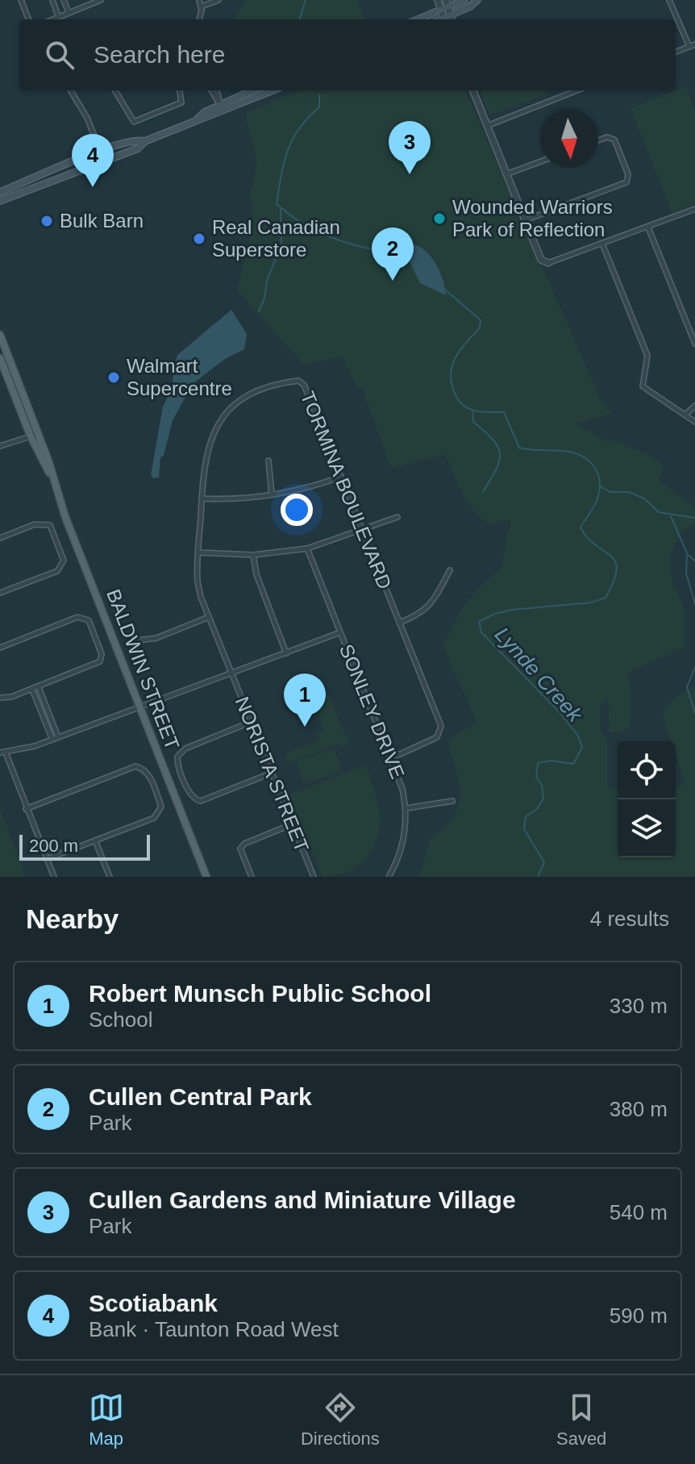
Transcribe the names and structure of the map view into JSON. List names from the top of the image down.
{
  "streets": {
    "main road": ["BALDWIN STREET"],
    "street": ["TORMINA BOULEVARD", "SONLEY DRIVE", "NORISTA STREET"]
  },
  "crossings": [
    ["TORMINA BOULEVARD", "SONLEY DRIVE"],
    ["TORMINA BOULEVARD", "NORISTA STREET"]
  ],
  "water": ["Lynde Creek"],
  "places": [
    "Wounded Warriors Park of Reflection",
    "Bulk Barn",
    "Real Canadian Superstore",
    "Walmart Supercentre"
  ],
  "scale_bar": "200 m",
  "north": "bottom",
  "page": {
    "search": "Search here",
    "pins": [
      "3",
      "4",
      "2",
      "1"
    ],
    "scale": "200 m",
    "heading": ["Nearby", "4 results"],
    "list": [
      {
        "mark": "1",
        "name": "Robert Munsch Public School",
        "note": "School",
        "value": "330 m"
      },
      {
        "mark": "2",
        "name": "Cullen Central Park",
        "note": "Park",
        "value": "380 m"
      },
      {
        "mark": "3",
        "name": "Cullen Gardens and Miniature Village",
        "note": "Park",
        "value": "540 m"
      },
      {
        "mark": "4",
        "name": "Scotiabank",
        "note": "Bank · Taunton Road West",
        "value": "590 m"
      }
    ],
    "nav": ["Map", "Directions", "Saved"]
  }
}
